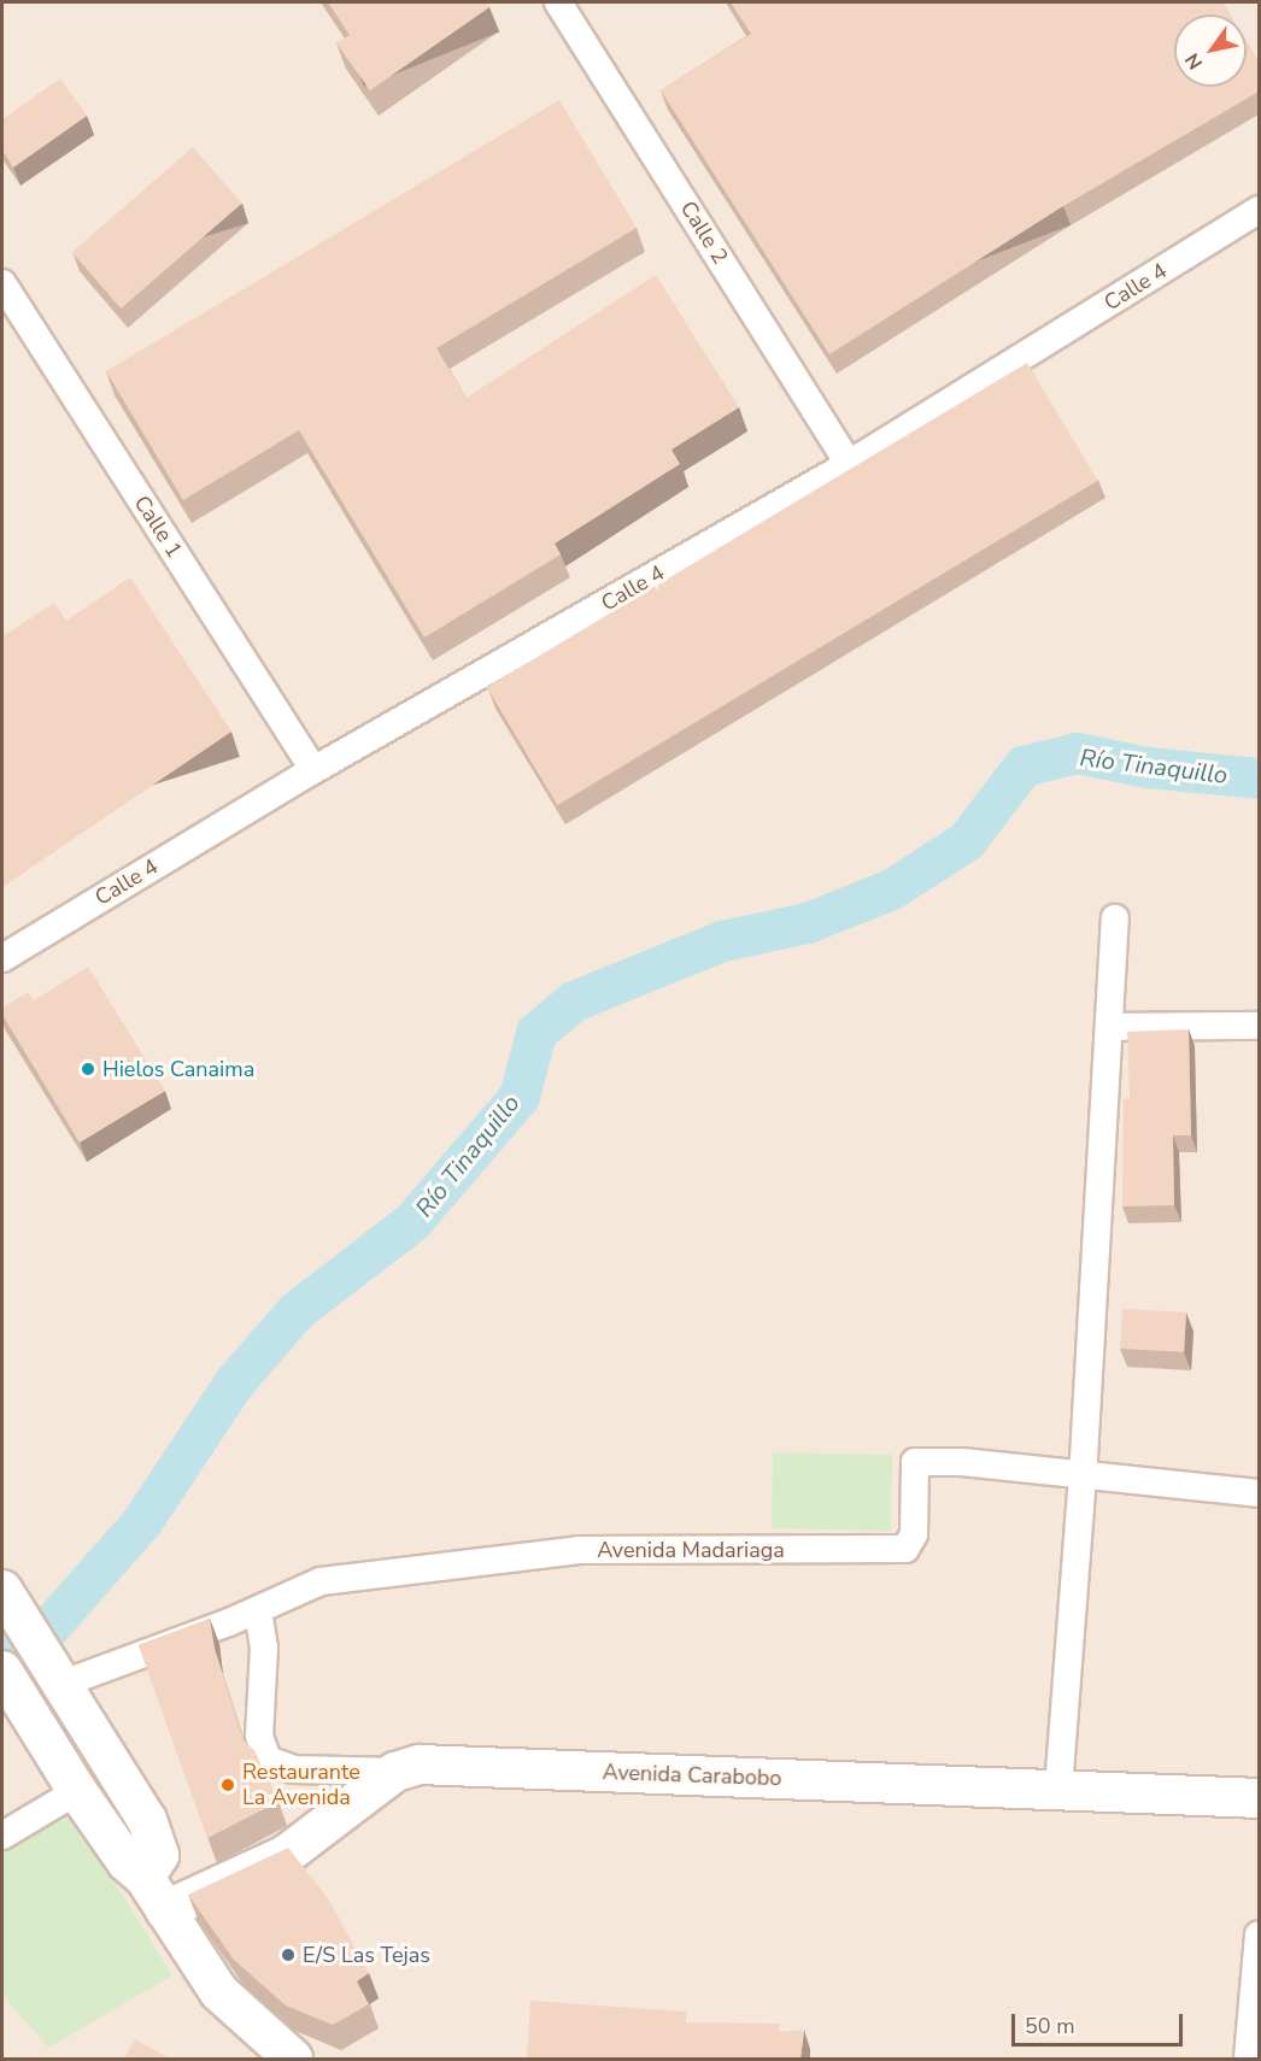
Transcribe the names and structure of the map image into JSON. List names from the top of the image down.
{
  "streets": {
    "street": [
      "Calle 2",
      "Calle 4",
      "Calle 1",
      "Avenida Madariaga",
      "Avenida Carabobo"
    ]
  },
  "crossings": [
    ["Calle 2", "Calle 4"],
    ["Calle 4", "Calle 1"]
  ],
  "water": ["Río Tinaquillo"],
  "places": ["Hielos Canaima", "Restaurante La Avenida", "E/S Las Tejas"],
  "scale_bar": "50 m",
  "north": "bottom left"
}
